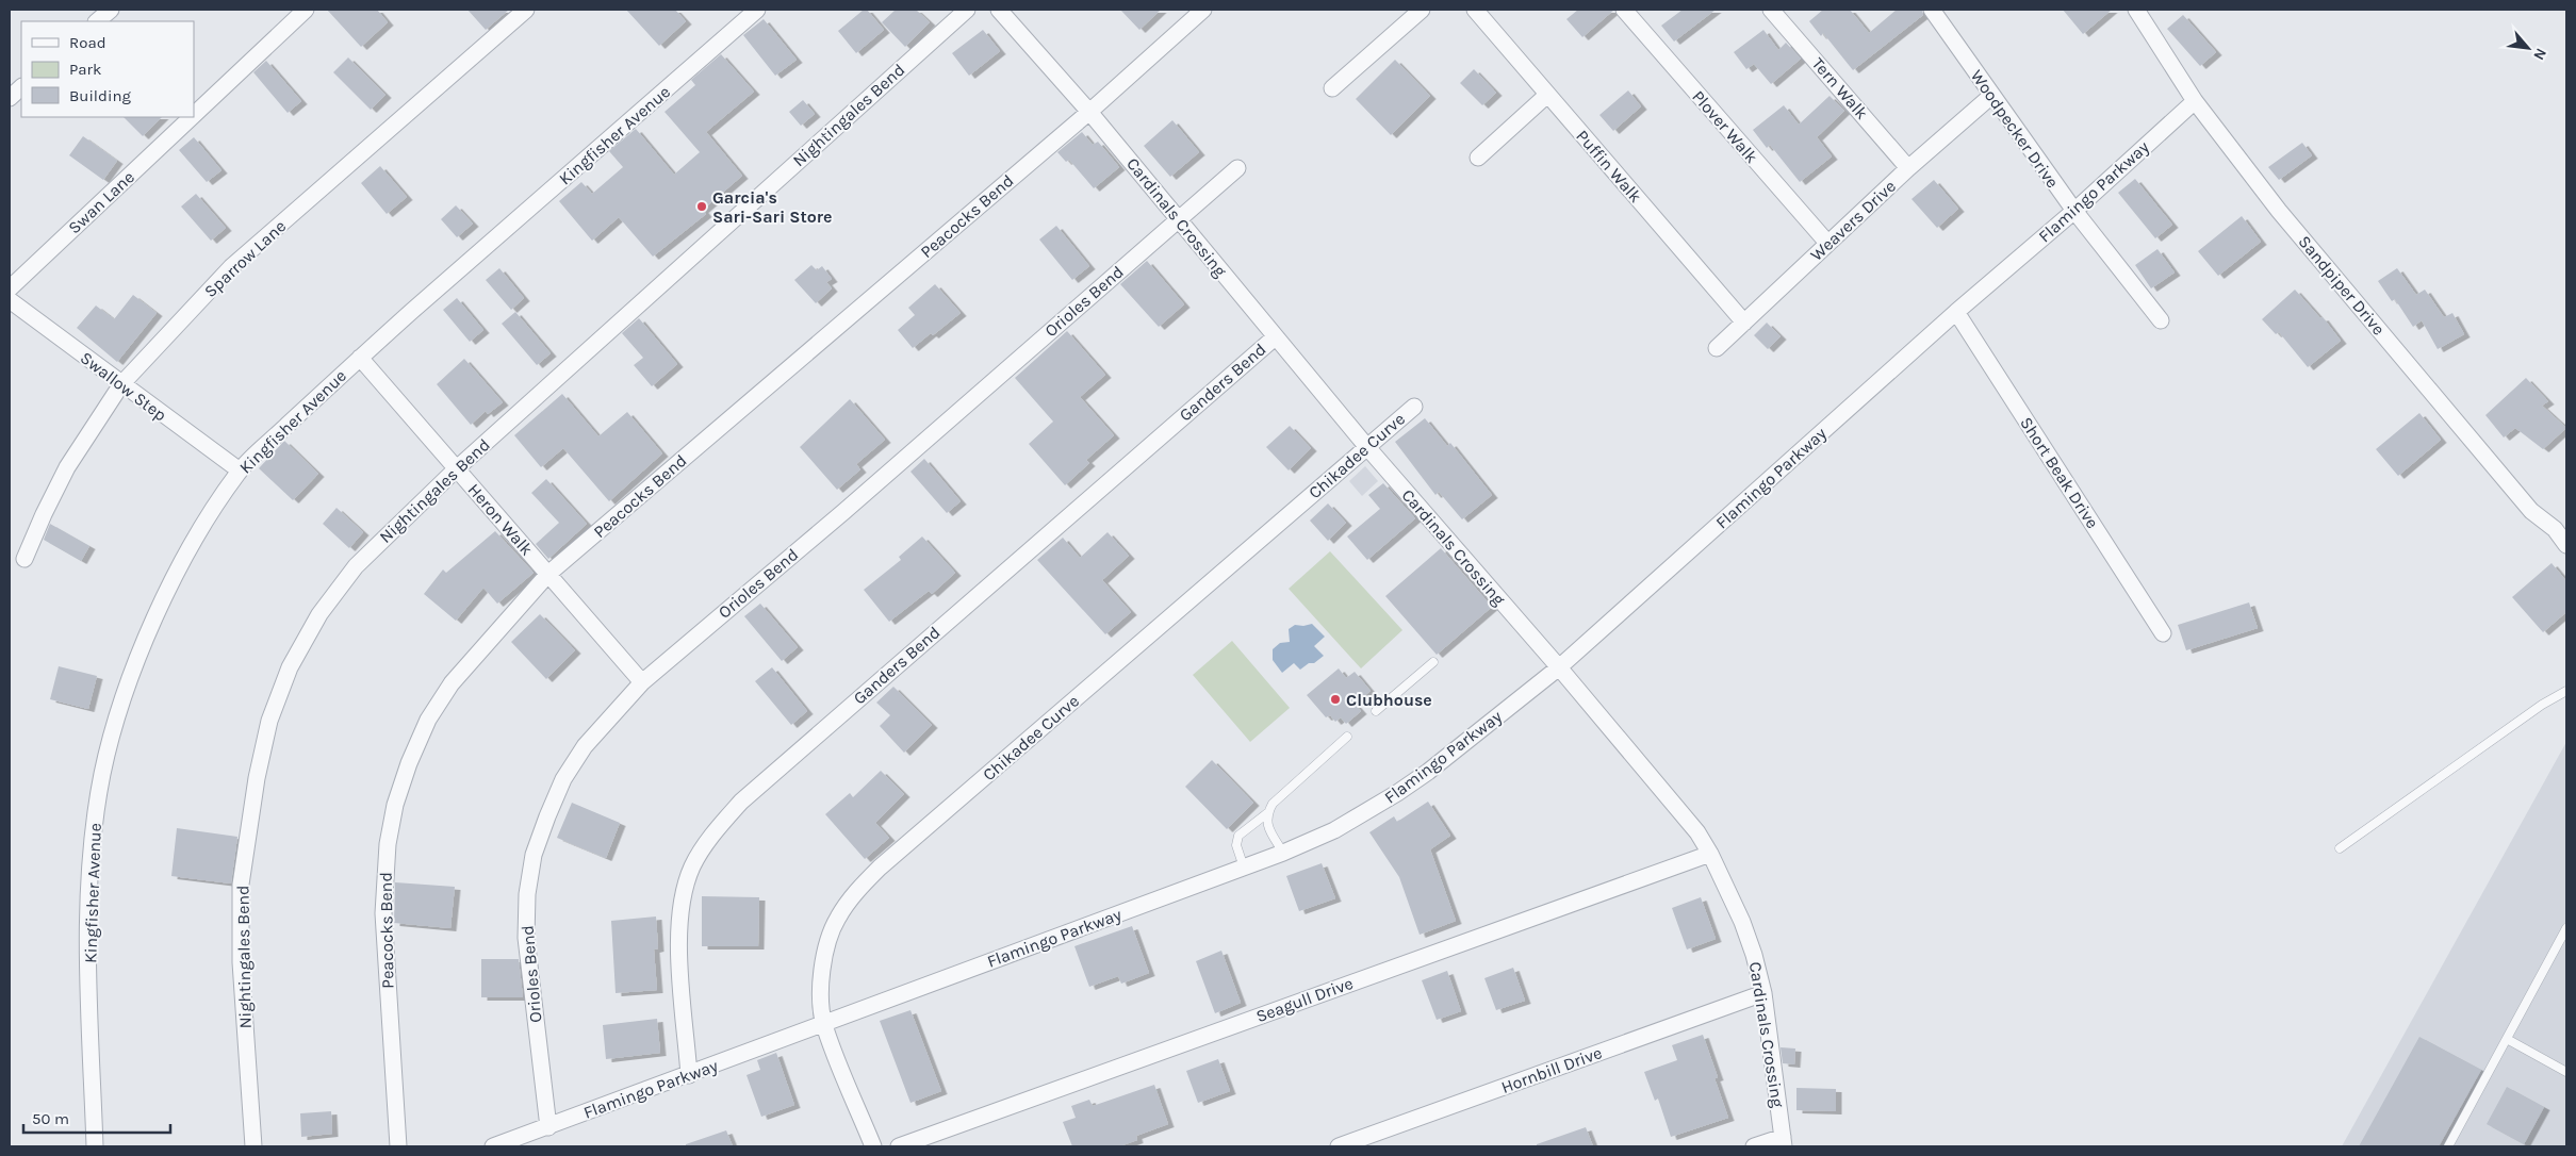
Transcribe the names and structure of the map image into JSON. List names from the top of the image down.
{
  "streets": {
    "street": [
      "Tern Walk",
      "Nightingales Bend",
      "Plover Walk",
      "Woodpecker Drive",
      "Kingfisher Avenue",
      "Puffin Walk",
      "Flamingo Parkway",
      "Swan Lane",
      "Peacocks Bend",
      "Cardinals Crossing",
      "Weavers Drive",
      "Sparrow Lane",
      "Sandpiper Drive",
      "Orioles Bend",
      "Ganders Bend",
      "Swallow Step",
      "Chikadee Curve",
      "Short Beak Drive",
      "Heron Walk",
      "Seagull Drive",
      "Hornbill Drive"
    ]
  },
  "crossings": [
    ["Tern Walk", "Weavers Drive"],
    ["Nightingales Bend", "Heron Walk"],
    ["Plover Walk", "Weavers Drive"],
    ["Woodpecker Drive", "Flamingo Parkway"],
    ["Woodpecker Drive", "Weavers Drive"],
    ["Kingfisher Avenue", "Swallow Step"],
    ["Kingfisher Avenue", "Heron Walk"],
    ["Puffin Walk", "Weavers Drive"],
    ["Flamingo Parkway", "Cardinals Crossing"],
    ["Flamingo Parkway", "Sandpiper Drive"],
    ["Flamingo Parkway", "Orioles Bend"],
    ["Flamingo Parkway", "Ganders Bend"],
    ["Flamingo Parkway", "Chikadee Curve"],
    ["Flamingo Parkway", "Short Beak Drive"],
    ["Peacocks Bend", "Cardinals Crossing"],
    ["Peacocks Bend", "Heron Walk"],
    ["Cardinals Crossing", "Orioles Bend"],
    ["Cardinals Crossing", "Ganders Bend"],
    ["Cardinals Crossing", "Chikadee Curve"],
    ["Cardinals Crossing", "Seagull Drive"],
    ["Cardinals Crossing", "Hornbill Drive"],
    ["Sparrow Lane", "Swallow Step"],
    ["Orioles Bend", "Heron Walk"]
  ],
  "places": ["Garcia's Sari-Sari Store", "Clubhouse"],
  "legend": ["Road", "Park", "Building"],
  "scale_bar": "50 m",
  "north": "bottom right"
}
